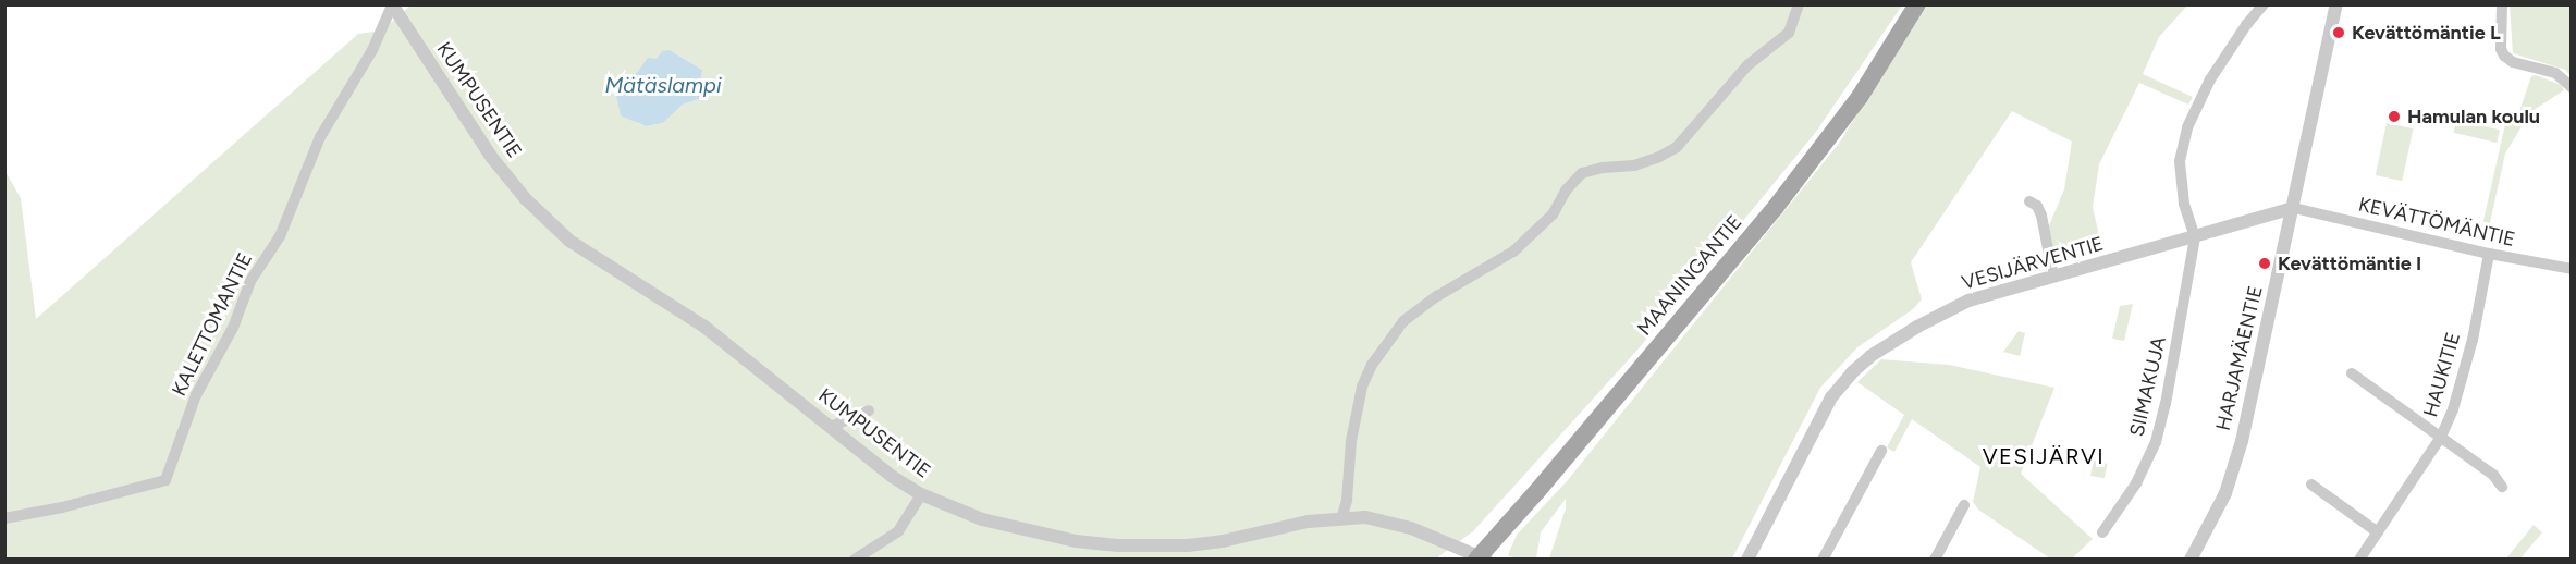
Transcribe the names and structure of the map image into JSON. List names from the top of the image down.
{
  "streets": {
    "main road": ["MAANINGANTIE"],
    "street": [
      "KUMPUSENTIE",
      "KEVÄTTÖMÄNTIE",
      "VESIJÄRVENTIE",
      "KALETTOMANTIE",
      "HARJAMÄENTIE",
      "HAUKITIE",
      "SIIMAKUJA"
    ]
  },
  "crossings": [
    ["KUMPUSENTIE", "MAANINGANTIE"],
    ["KUMPUSENTIE", "KALETTOMANTIE"],
    ["KEVÄTTÖMÄNTIE", "VESIJÄRVENTIE"],
    ["KEVÄTTÖMÄNTIE", "HARJAMÄENTIE"],
    ["KEVÄTTÖMÄNTIE", "HAUKITIE"],
    ["VESIJÄRVENTIE", "HARJAMÄENTIE"],
    ["VESIJÄRVENTIE", "SIIMAKUJA"]
  ],
  "districts": ["VESIJÄRVI"],
  "water": ["Mätäslampi"],
  "places": ["Kevättömäntie L", "Hamulan koulu", "Kevättömäntie I"]
}
